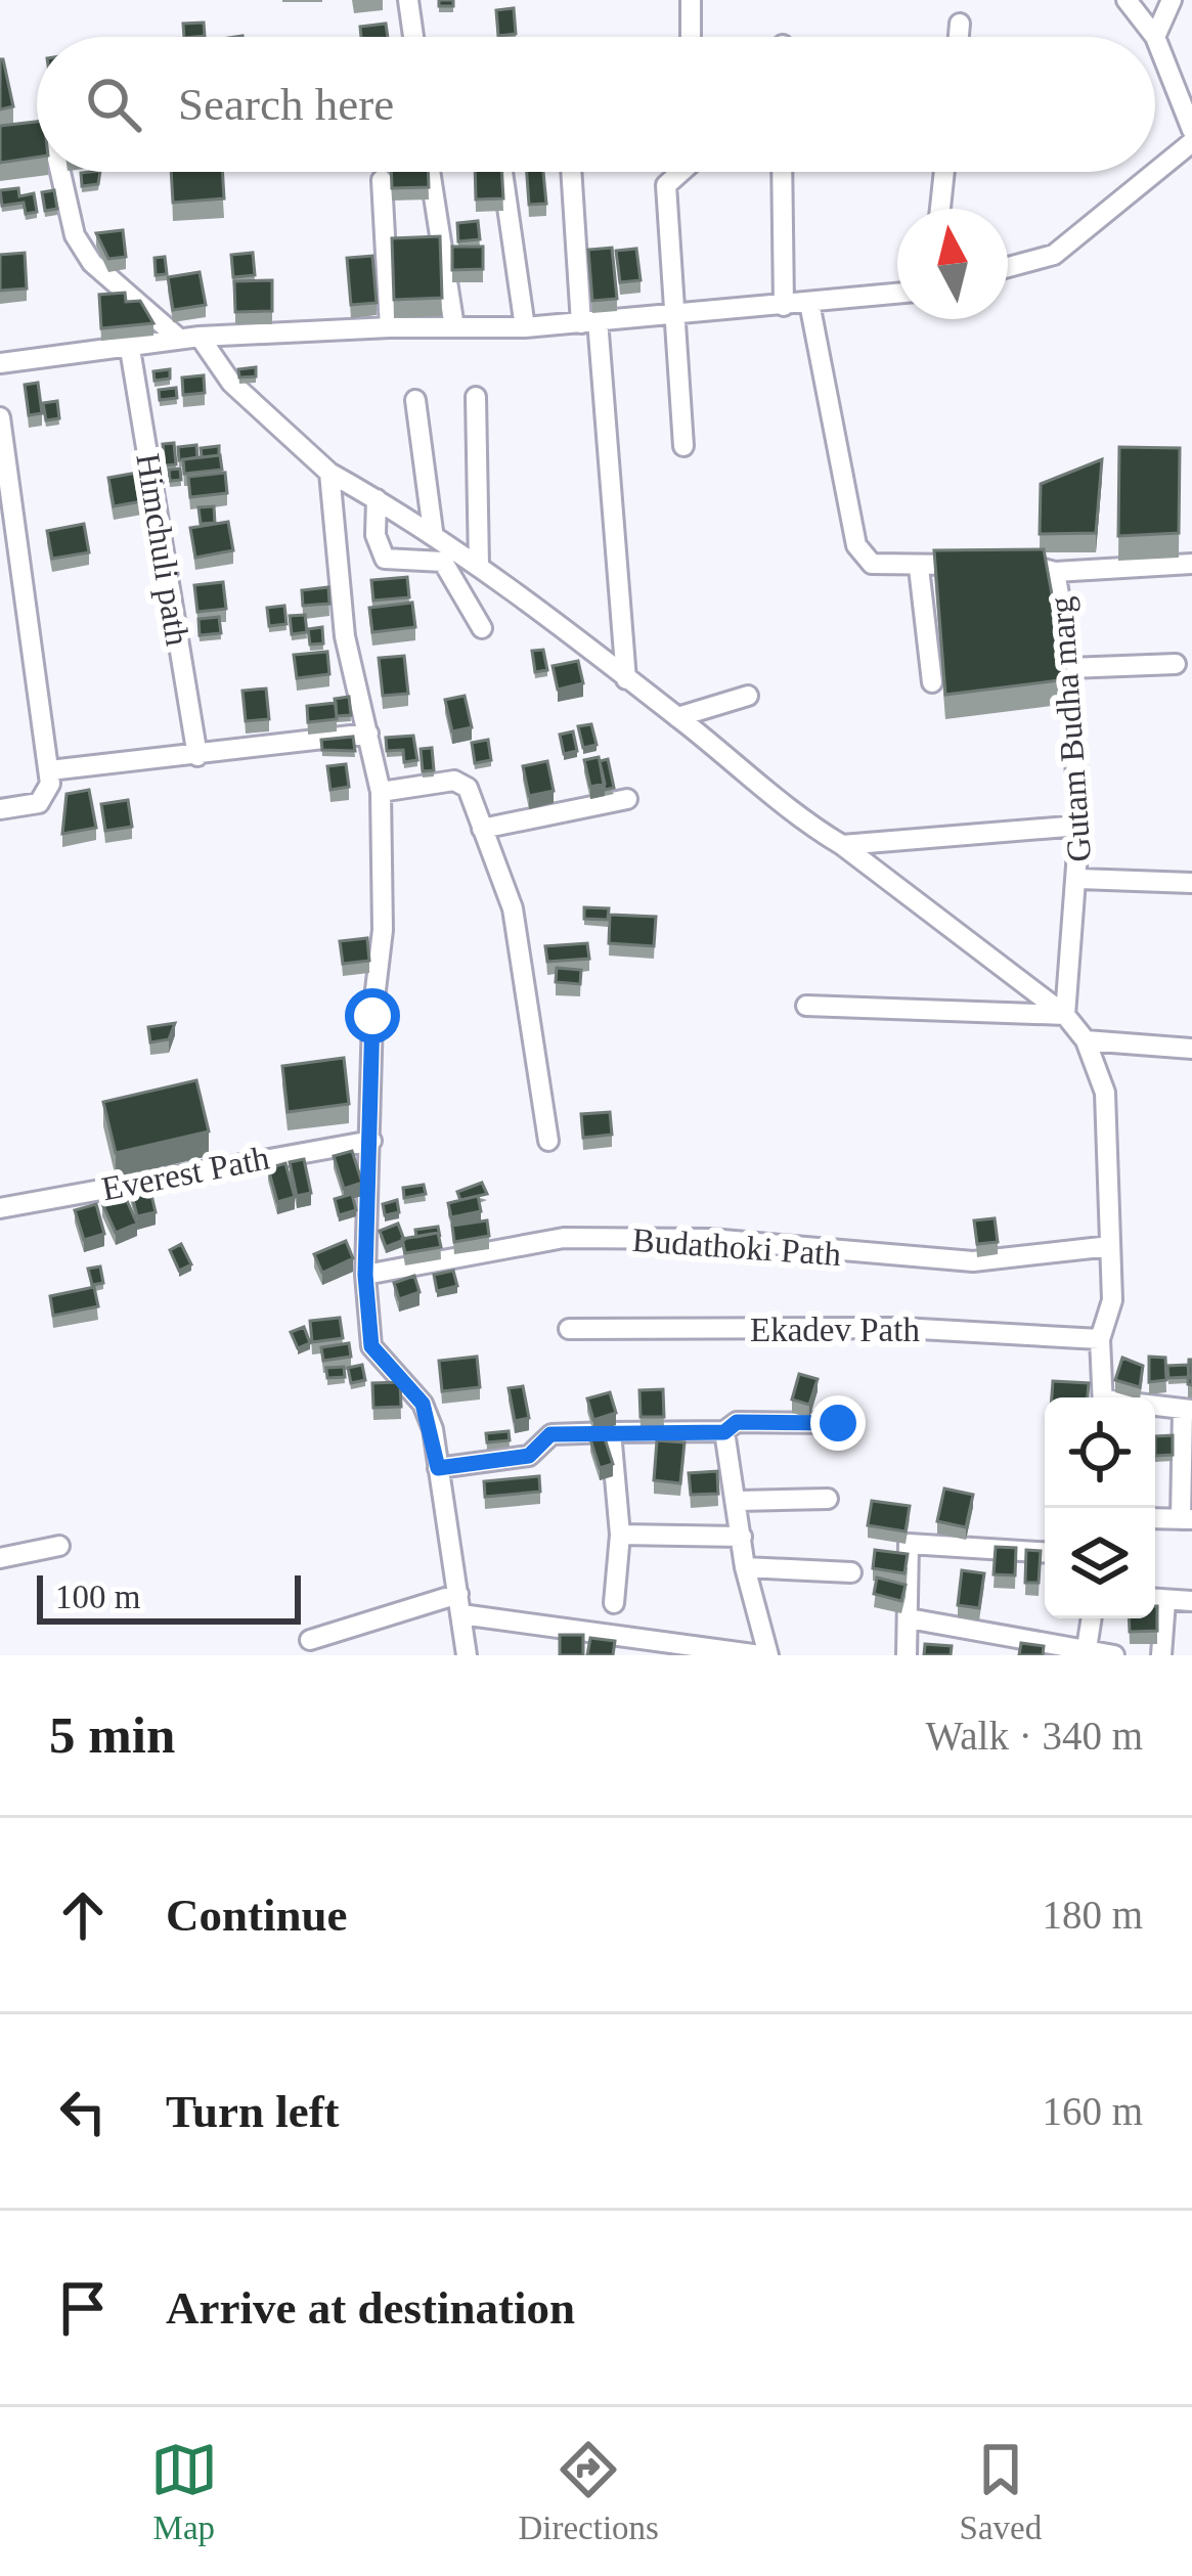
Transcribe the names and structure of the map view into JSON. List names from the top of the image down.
{
  "streets": {
    "street": [
      "Himchuli path",
      "Gutam Budha marg",
      "Everest Path",
      "Budathoki Path",
      "Ekadev Path"
    ]
  },
  "scale_bar": "100 m",
  "north": "top",
  "page": {
    "search": "Search here",
    "scale": "100 m",
    "heading": ["5 min", "Walk · 340 m"],
    "list": [
      ["Continue", "180 m"],
      ["Turn left", "160 m"],
      "Arrive at destination"
    ],
    "nav": ["Map", "Directions", "Saved"]
  }
}
